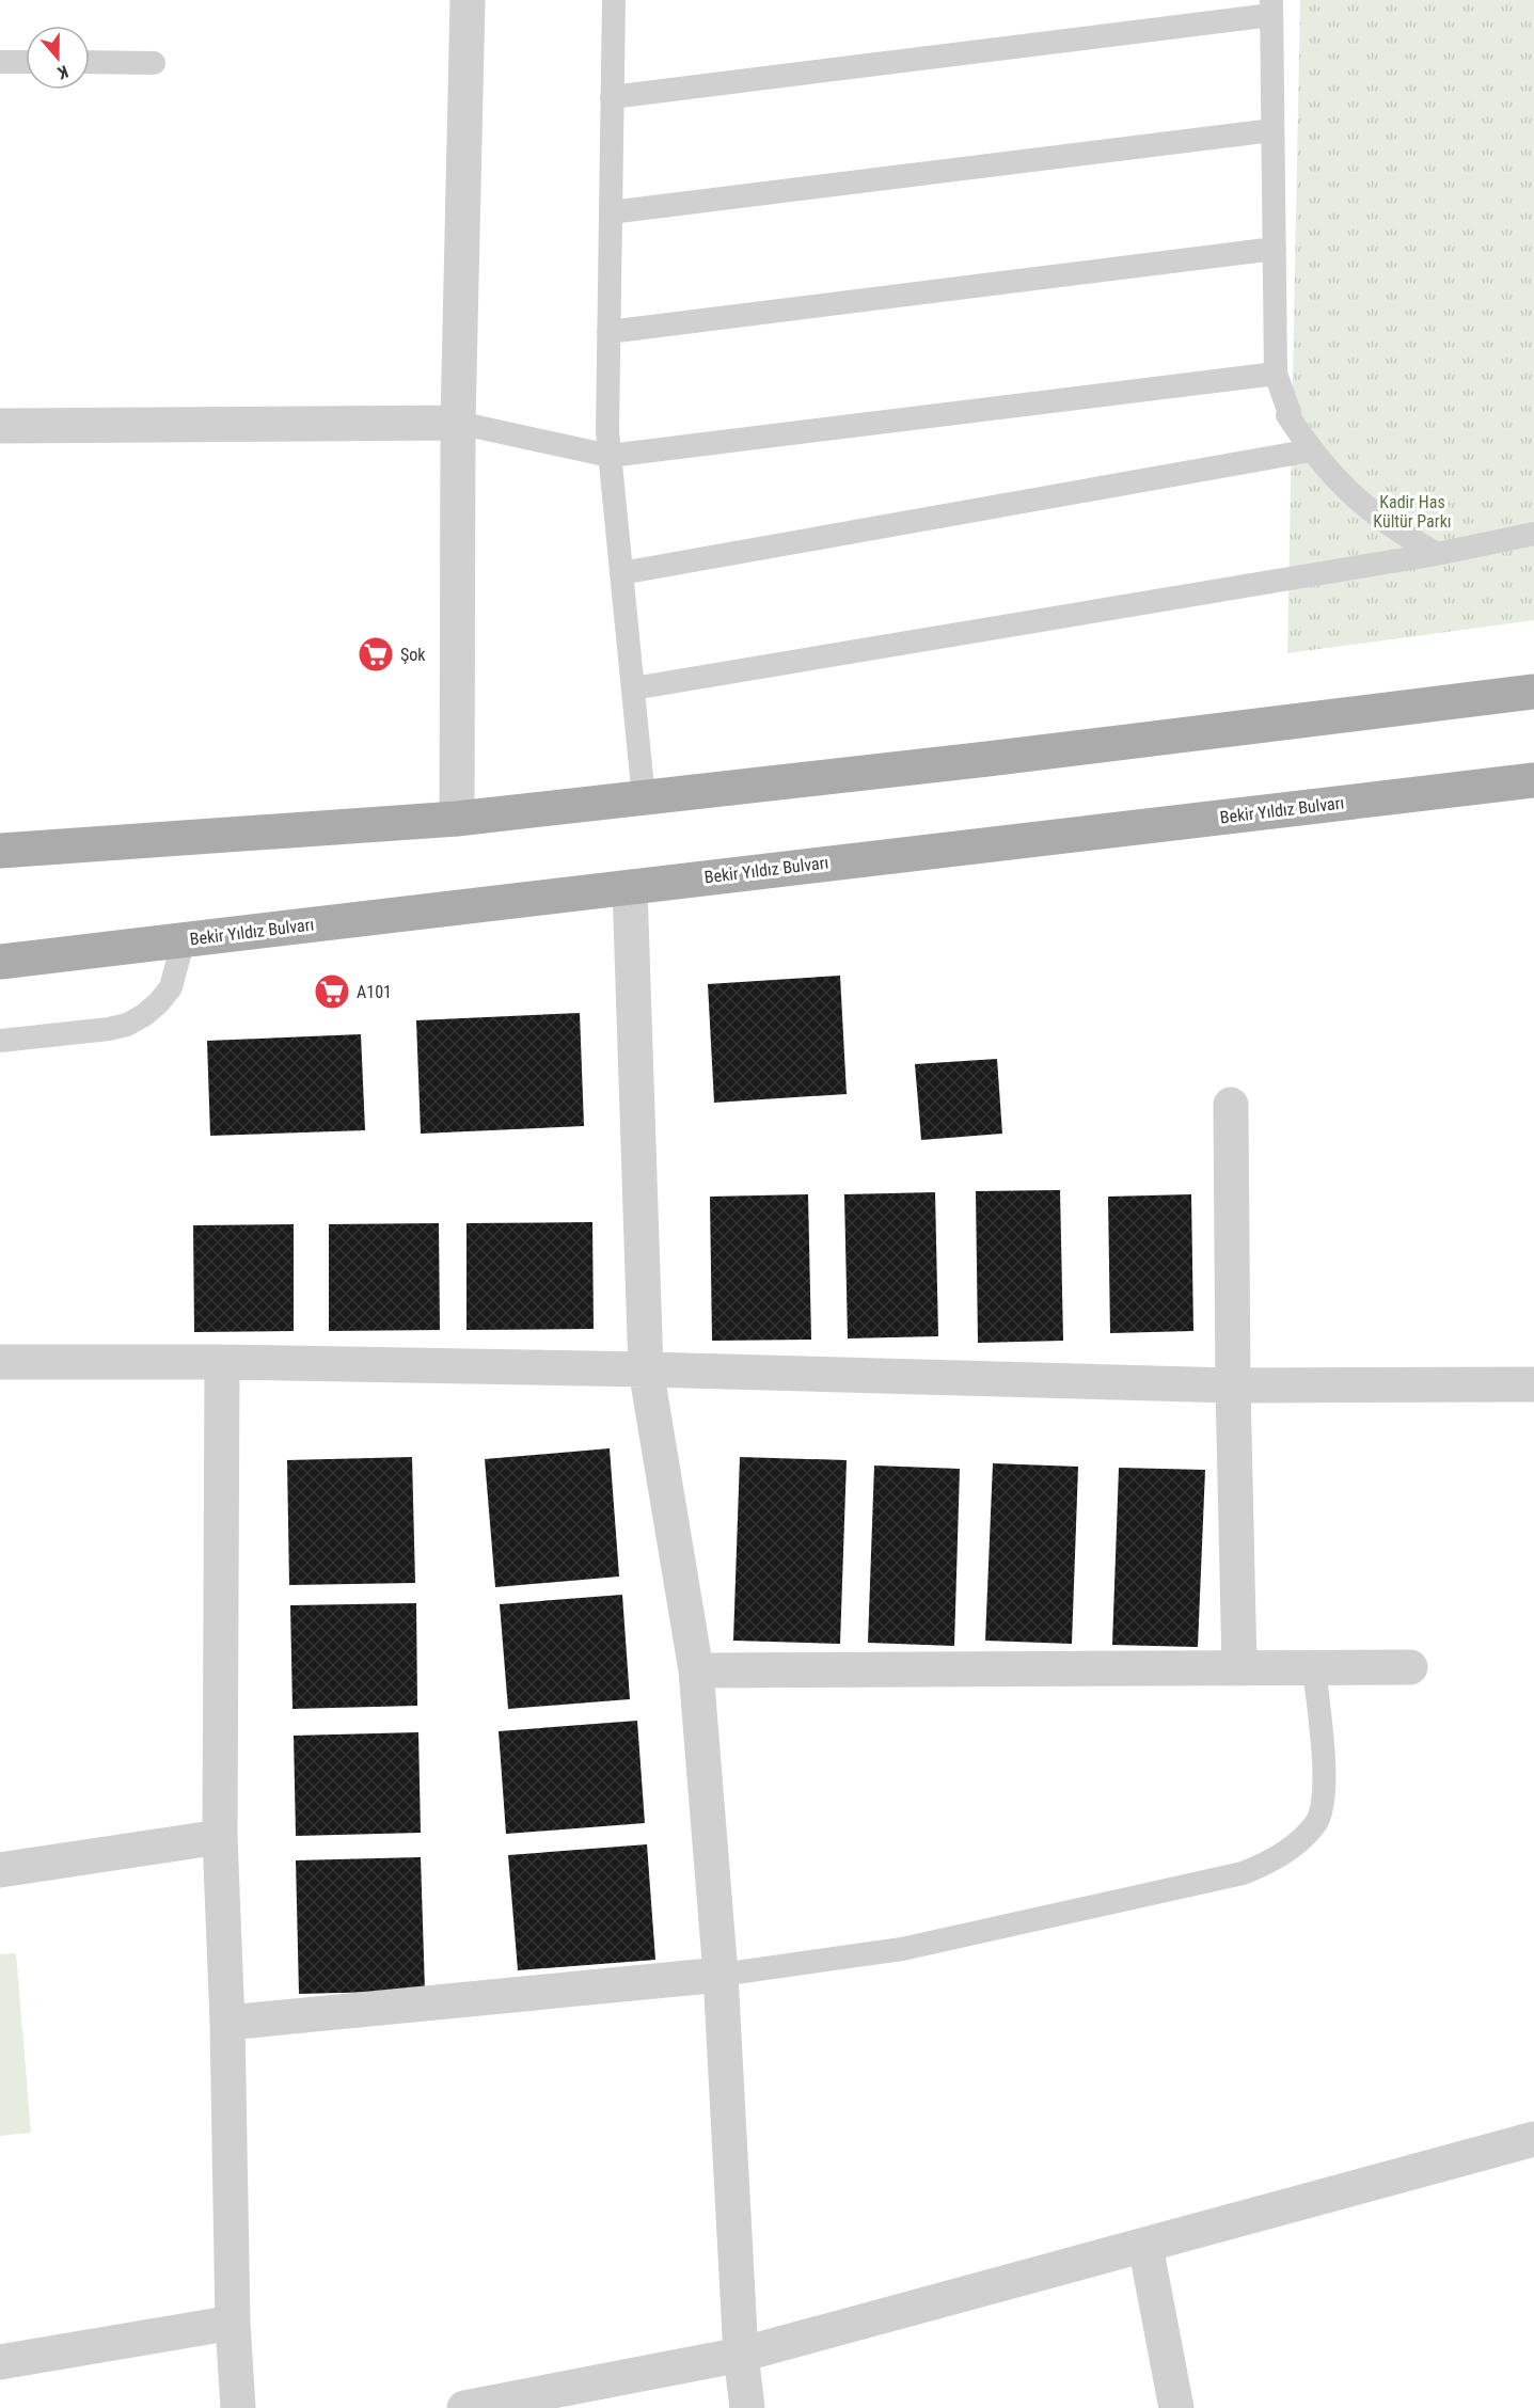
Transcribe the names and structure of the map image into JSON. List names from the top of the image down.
{
  "streets": {
    "main road": ["Bekir Yıldız Bulvarı"]
  },
  "parks": ["Kadir Has Kültür Parkı"],
  "places": {
    "supermarket": ["Şok", "A101"]
  },
  "north": "bottom"
}
